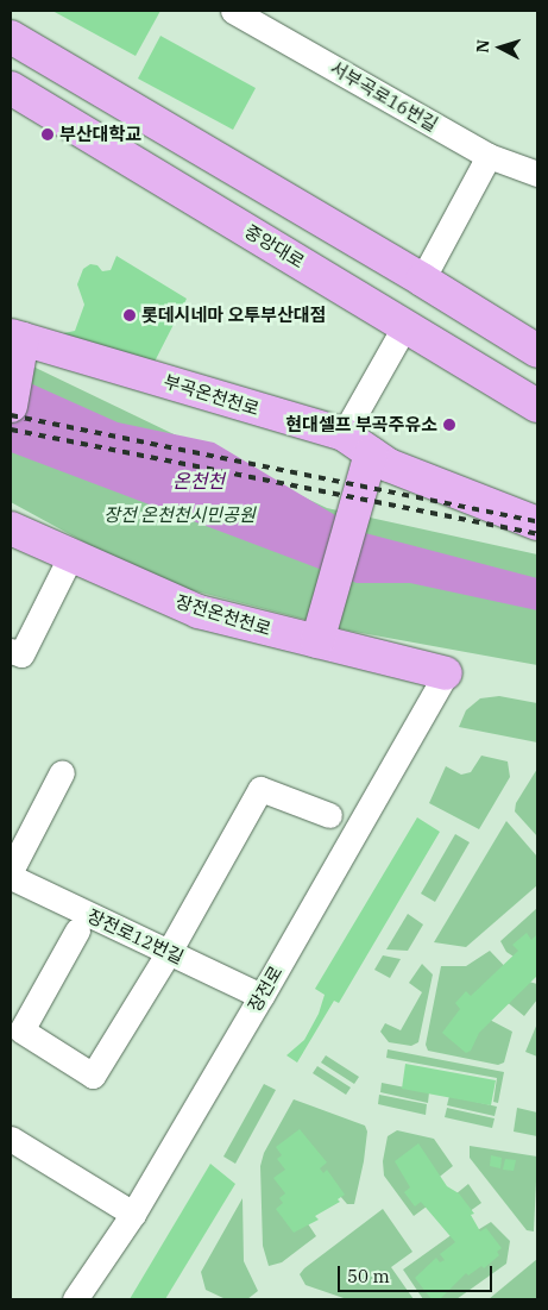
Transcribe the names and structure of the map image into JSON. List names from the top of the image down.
{
  "streets": {
    "main road": ["중앙대로", "부곡온천천로", "장전온천천로"],
    "street": ["서부곡로16번길", "장전로12번길", "장전로"]
  },
  "crossings": [
    ["장전온천천로", "장전로"],
    ["장전로12번길", "장전로"]
  ],
  "water": ["온천천"],
  "parks": ["장전 온천천시민공원"],
  "places": ["부산대학교", "롯데시네마 오투부산대점", "현대셀프 부곡주유소"],
  "scale_bar": "50 m",
  "north": "left"
}
